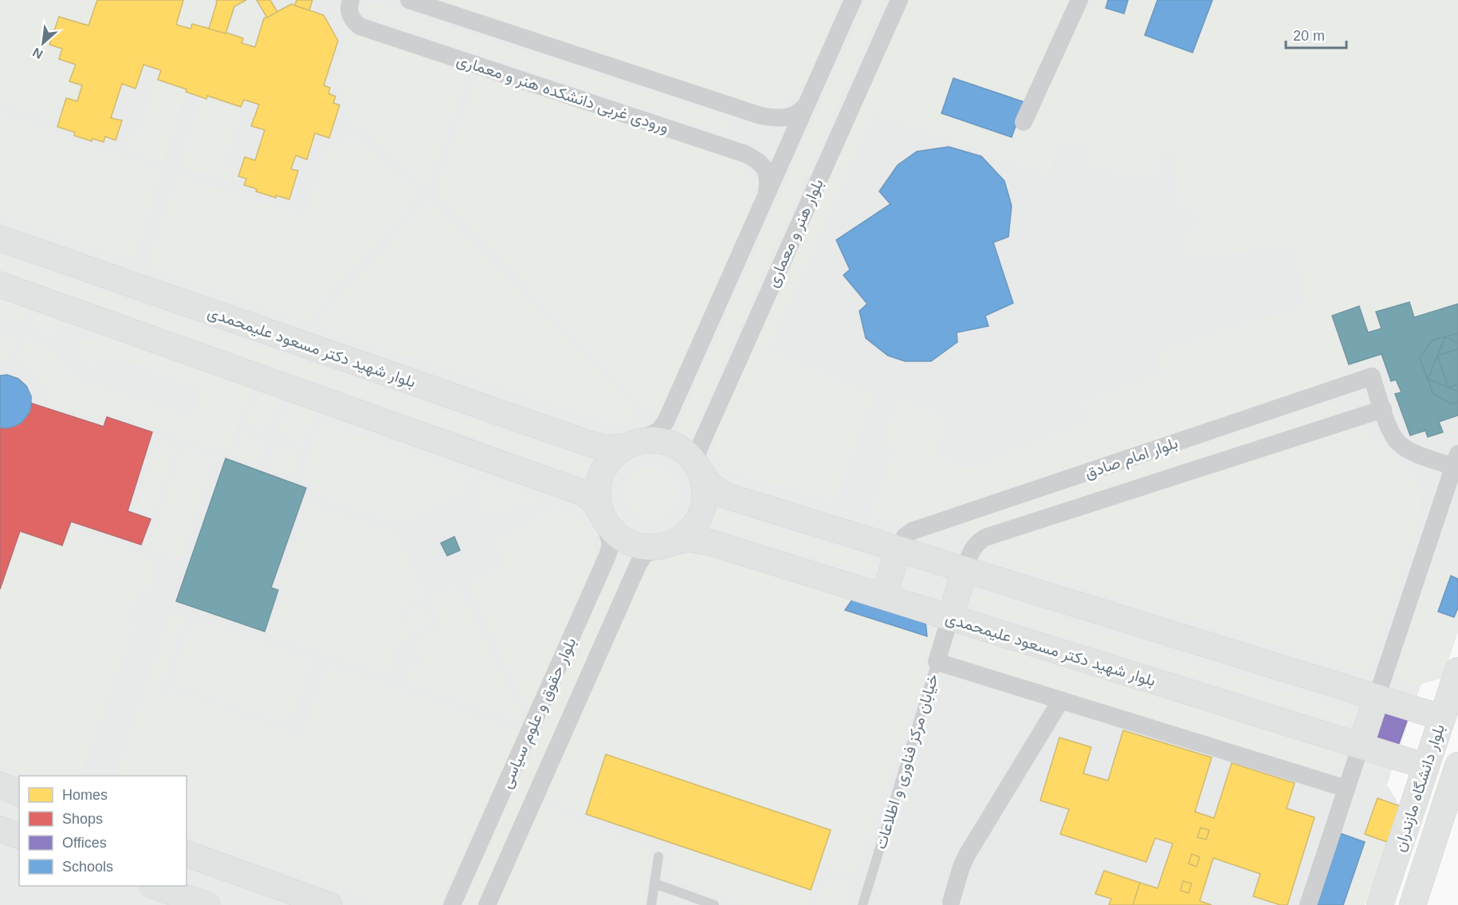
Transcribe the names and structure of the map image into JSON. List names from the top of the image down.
{
  "streets": {
    "main road": ["بلوار شهید دکتر مسعود علیمحمدی", "بلوار دانشگاه مازندران"],
    "street": [
      "ورودی غربی دانشکده هنر و معماری",
      "بلوار هنر و معماری",
      "بلوار امام صادق",
      "بلوار حقوق و علوم سیاسی",
      "خیابان مرکز فناوری و اطلاعات"
    ]
  },
  "crossings": [
    ["بلوار هنر و معماری", "بلوار شهید دکتر مسعود علیمحمدی"],
    ["بلوار هنر و معماری", "بلوار حقوق و علوم سیاسی"],
    ["بلوار شهید دکتر مسعود علیمحمدی", "بلوار حقوق و علوم سیاسی"],
    ["بلوار شهید دکتر مسعود علیمحمدی", "خیابان مرکز فناوری و اطلاعات"],
    ["بلوار شهید دکتر مسعود علیمحمدی", "بلوار دانشگاه مازندران"]
  ],
  "legend": [
    "Homes",
    "Shops",
    "Offices",
    "Schools"
  ],
  "scale_bar": "20 m",
  "north": "bottom left"
}
